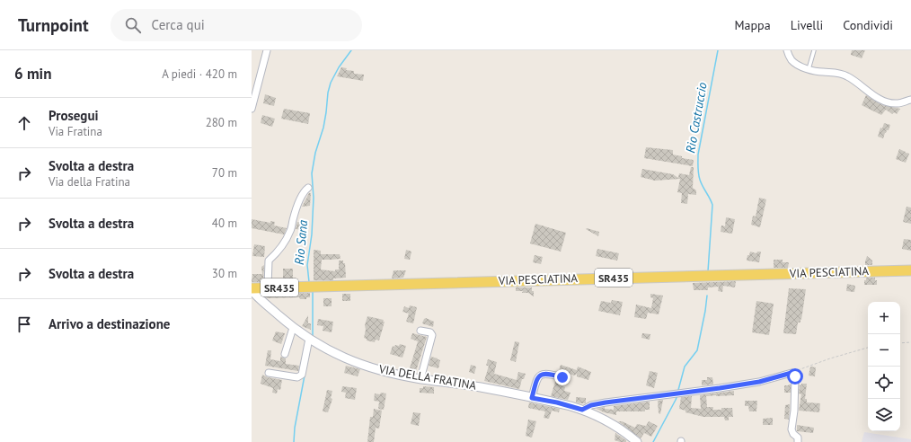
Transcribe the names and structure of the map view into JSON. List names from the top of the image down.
{
  "streets": {
    "main road": ["VIA PESCIATINA", "SR435"],
    "street": ["VIA DELLA FRATINA"]
  },
  "crossings": [
    ["VIA PESCIATINA", "VIA DELLA FRATINA"]
  ],
  "water": ["Rio Castruccio", "Rio Sana"],
  "page": {
    "header": "Turnpoint",
    "search": "Cerca qui",
    "nav": ["Mappa", "Livelli", "Condividi"],
    "heading": ["6 min", "A piedi · 420 m"],
    "list": [
      ["Prosegui", "Via Fratina", "280 m"],
      ["Svolta a destra", "Via della Fratina", "70 m"],
      ["Svolta a destra", "40 m"],
      ["Svolta a destra", "30 m"],
      "Arrivo a destinazione"
    ],
    "map_buttons": ["+", "−"]
  }
}
